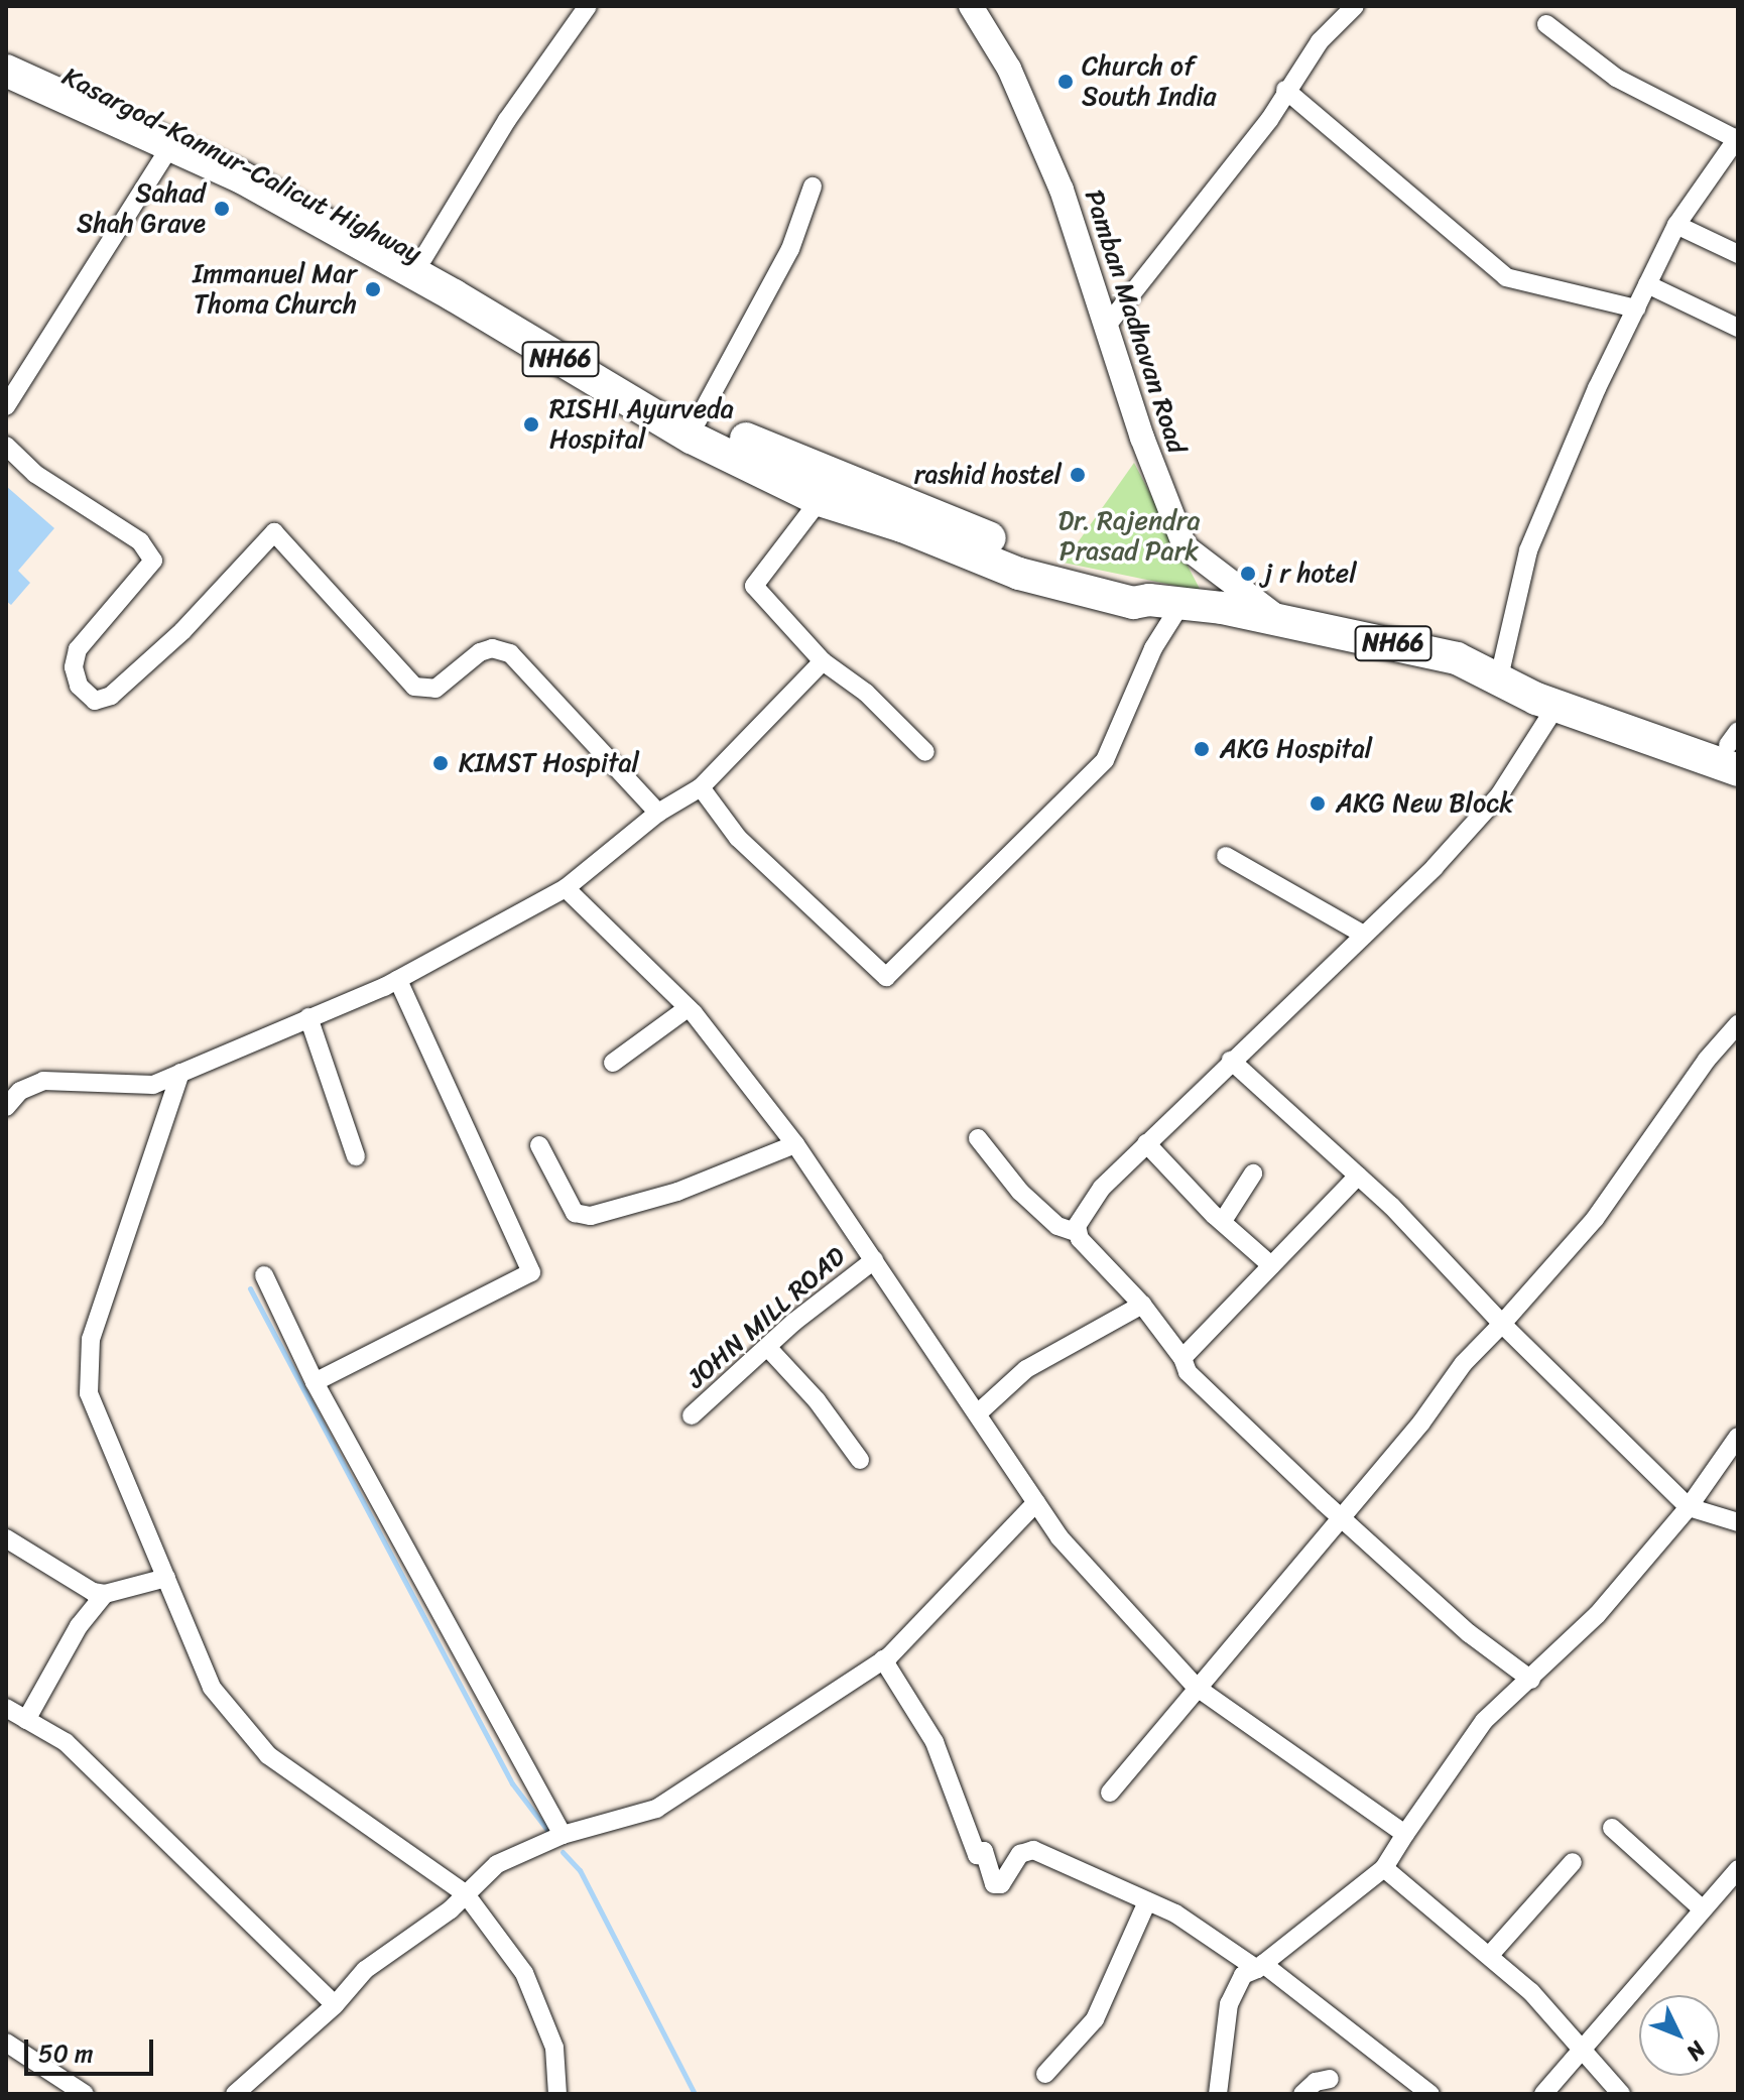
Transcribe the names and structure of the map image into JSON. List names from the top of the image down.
{
  "streets": {
    "highway": ["Kasargod-Kannur-Calicut Highway", "NH66"],
    "main road": ["Pamban Madhavan Road"],
    "street": ["JOHN MILL ROAD"]
  },
  "crossings": [
    ["Kasargod-Kannur-Calicut Highway", "Pamban Madhavan Road"]
  ],
  "parks": ["Dr. Rajendra Prasad Park"],
  "places": [
    "Church of South India",
    "Sahad Shah Grave",
    "Immanuel Mar Thoma Church",
    "RISHI Ayurveda Hospital",
    "rashid hostel",
    "j r hotel",
    "AKG Hospital",
    "KIMST Hospital",
    "AKG New Block"
  ],
  "scale_bar": "50 m",
  "north": "bottom right"
}
